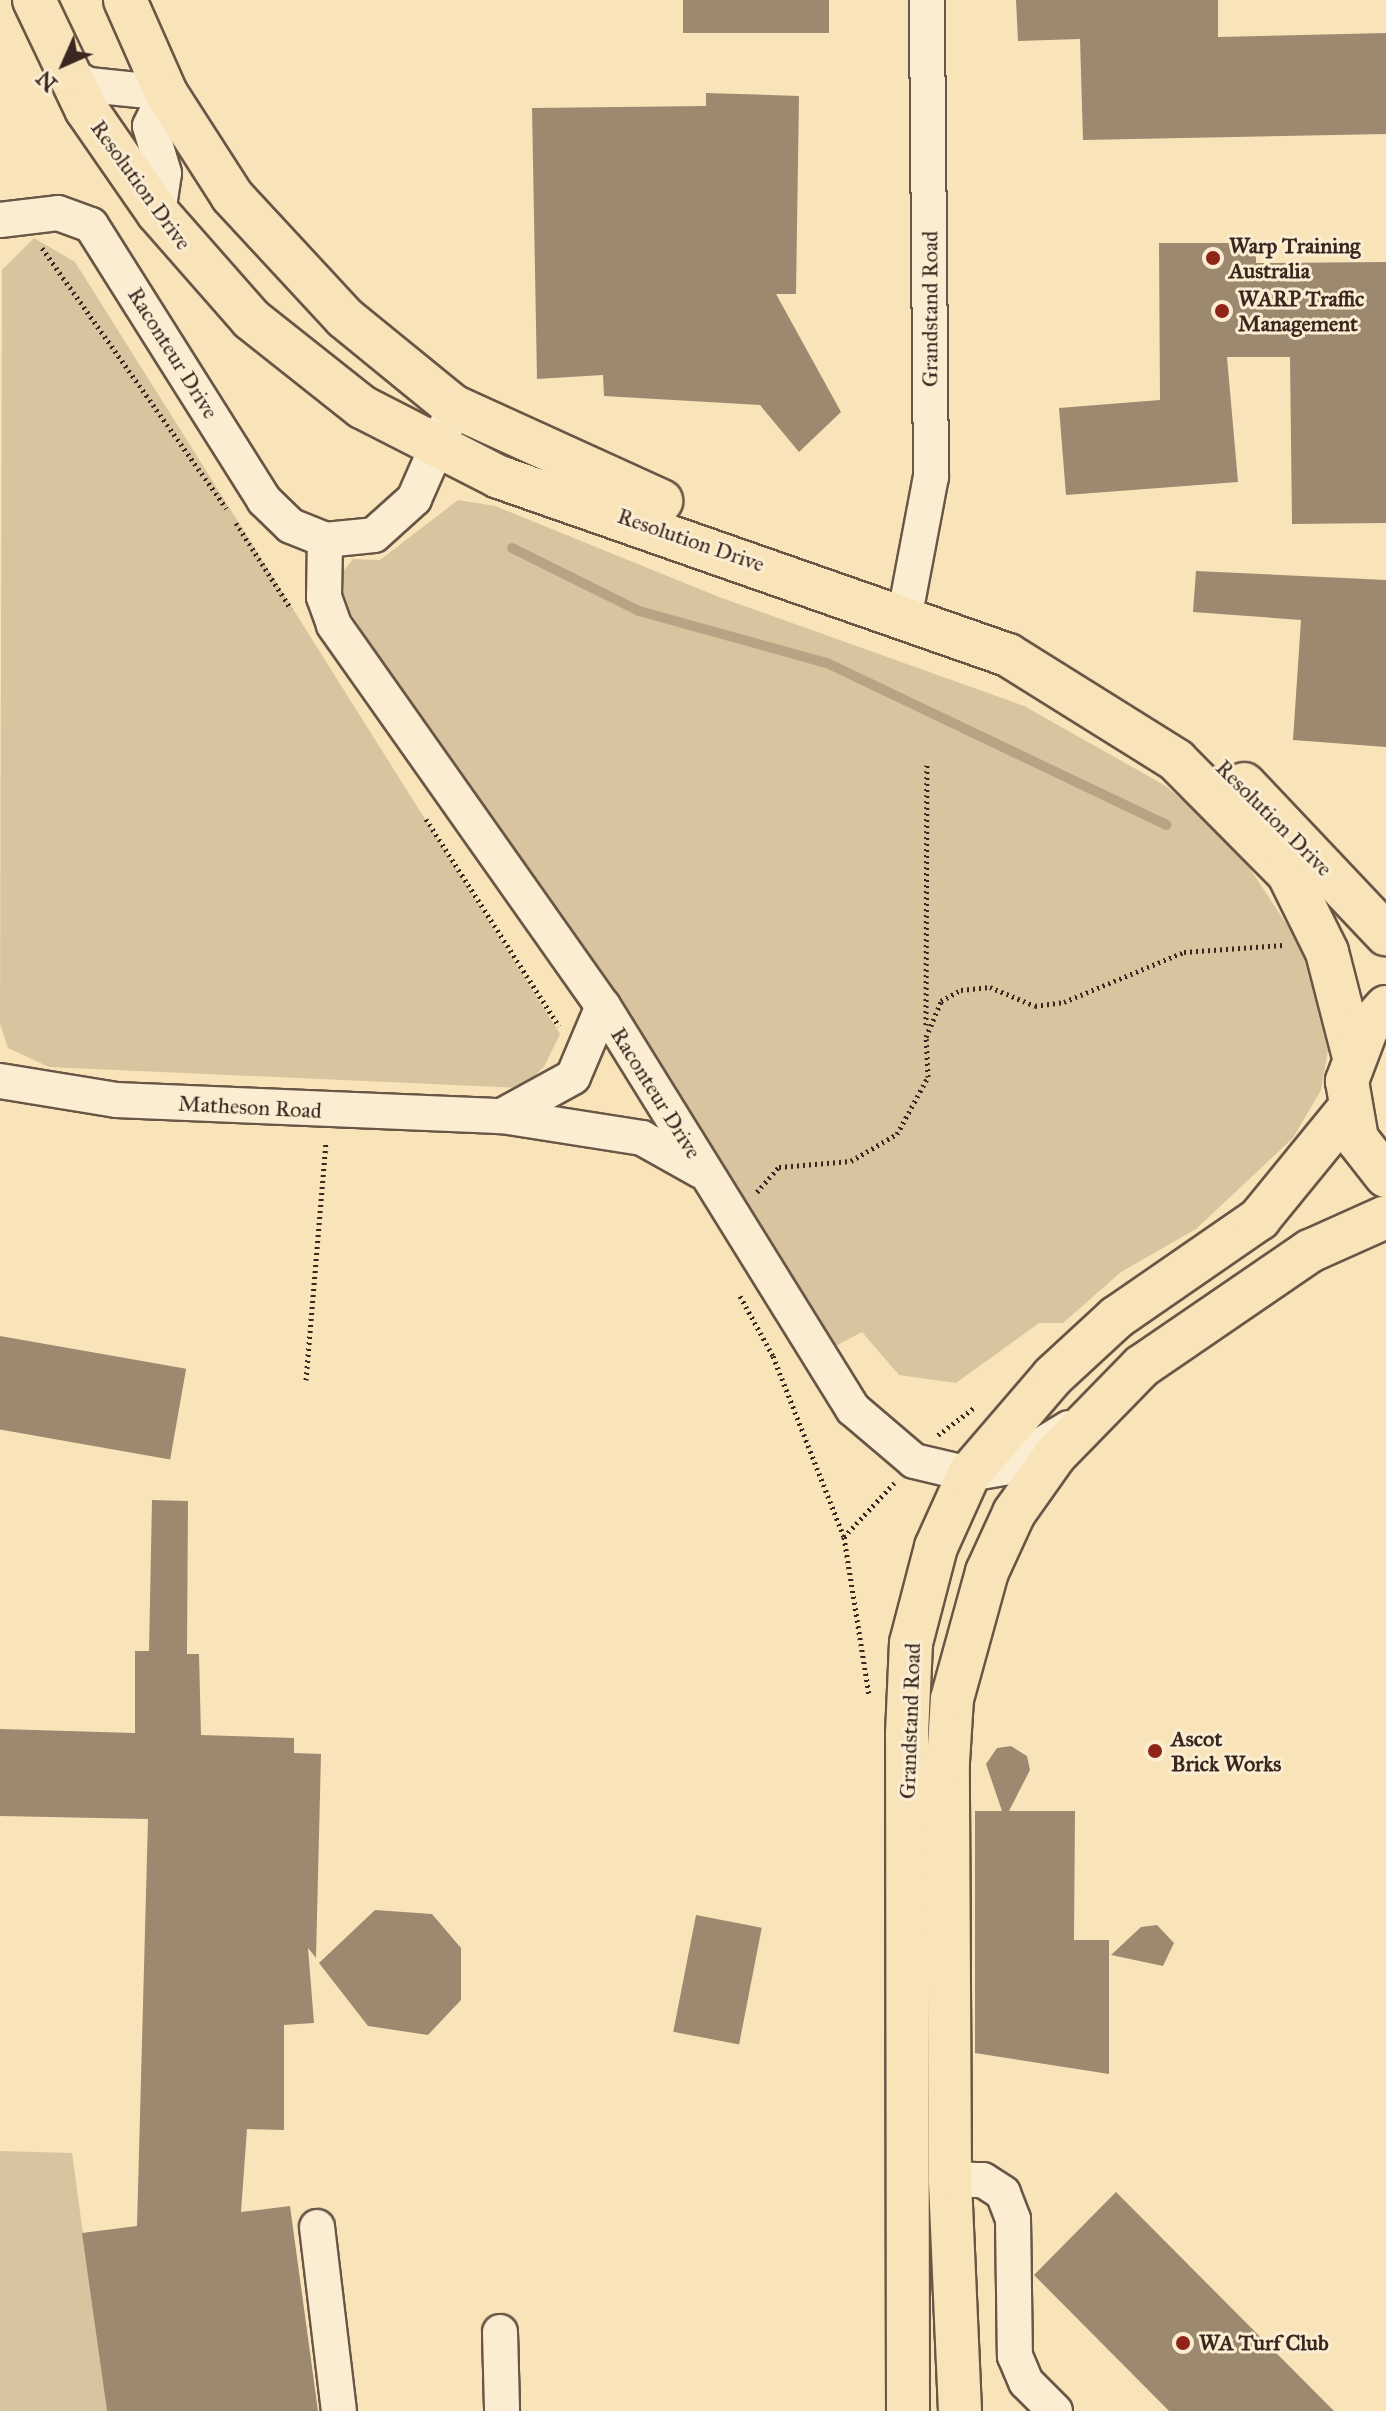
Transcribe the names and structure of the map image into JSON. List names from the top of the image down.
{
  "streets": {
    "main road": ["Resolution Drive", "Grandstand Road"],
    "street": ["Raconteur Drive", "Matheson Road"]
  },
  "crossings": [
    ["Resolution Drive", "Grandstand Road"],
    ["Resolution Drive", "Raconteur Drive"],
    ["Grandstand Road", "Raconteur Drive"],
    ["Raconteur Drive", "Matheson Road"]
  ],
  "places": [
    "Warp Training Australia",
    "WARP Traffic Management",
    "Ascot Brick Works",
    "WA Turf Club"
  ],
  "north": "bottom left"
}
